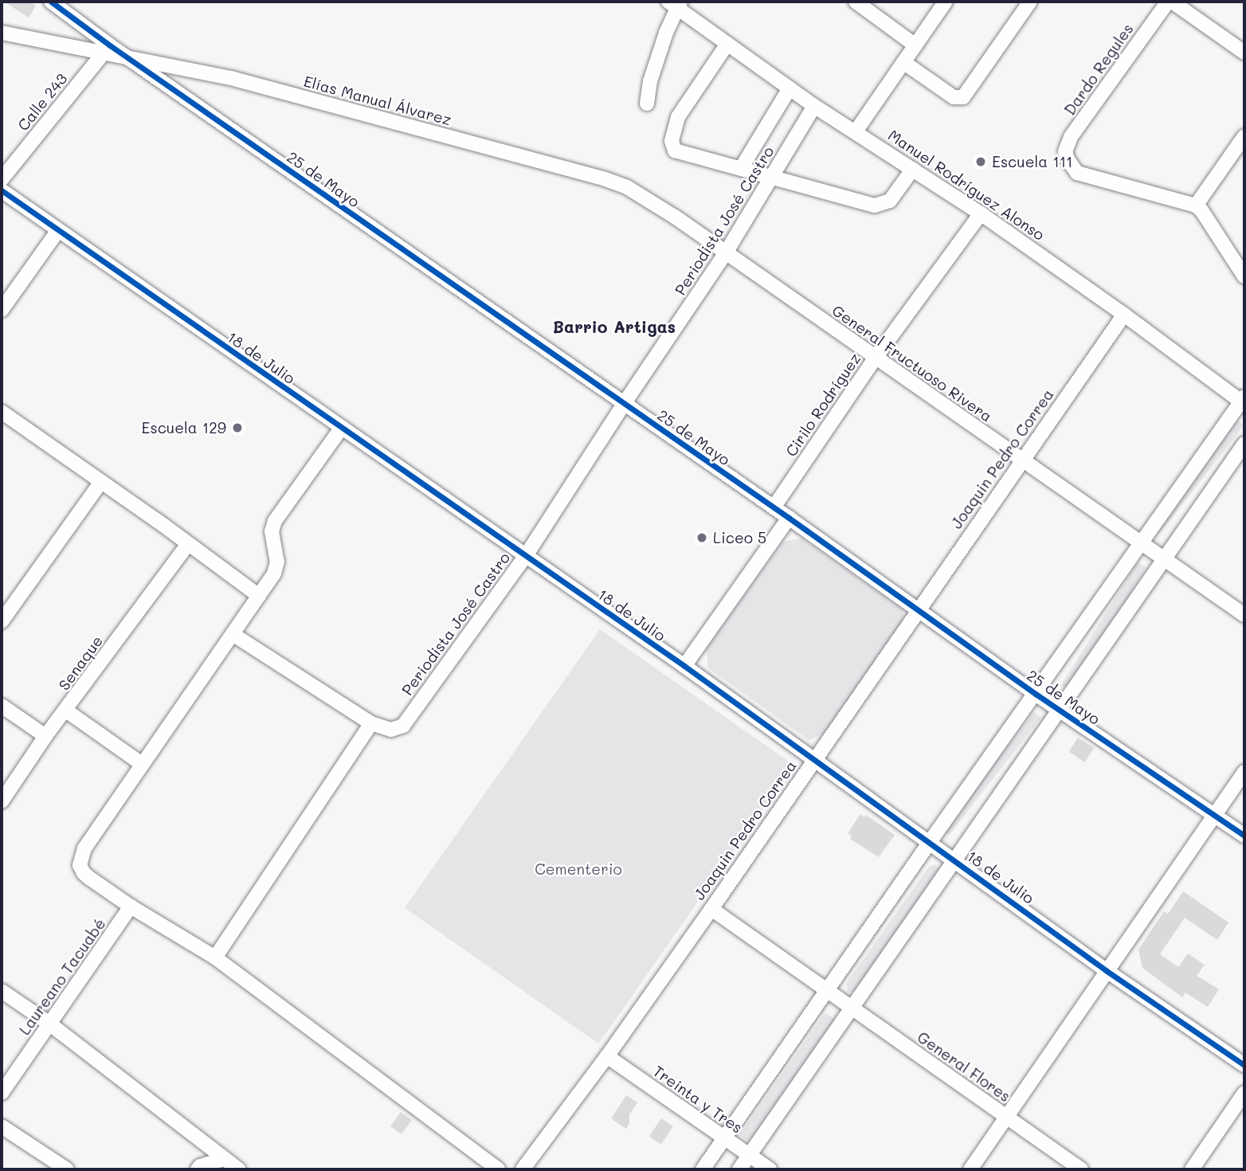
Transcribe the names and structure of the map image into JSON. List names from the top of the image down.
{
  "streets": {
    "street": [
      "Dardo Regules",
      "Elías Manual Álvarez",
      "Calle 243",
      "25 de Mayo",
      "Manuel Rodríguez Alonso",
      "Periodista José Castro",
      "18 de Julio",
      "General Fructuoso Rivera",
      "Cirilo Rodríguez",
      "Joaquin Pedro Correa",
      "Senaque",
      "Laureano Tacuabé",
      "General Flores",
      "Treinta y Tres"
    ]
  },
  "crossings": [
    ["Elías Manual Álvarez", "Calle 243"],
    ["Elías Manual Álvarez", "25 de Mayo"],
    ["Elías Manual Álvarez", "Periodista José Castro"],
    ["Elías Manual Álvarez", "General Fructuoso Rivera"],
    ["25 de Mayo", "Periodista José Castro"],
    ["25 de Mayo", "Cirilo Rodríguez"],
    ["25 de Mayo", "Joaquin Pedro Correa"],
    ["Manuel Rodríguez Alonso", "Periodista José Castro"],
    ["Manuel Rodríguez Alonso", "Cirilo Rodríguez"],
    ["Manuel Rodríguez Alonso", "Joaquin Pedro Correa"],
    ["Periodista José Castro", "18 de Julio"],
    ["Periodista José Castro", "General Fructuoso Rivera"],
    ["18 de Julio", "Joaquin Pedro Correa"],
    ["General Fructuoso Rivera", "Cirilo Rodríguez"],
    ["General Fructuoso Rivera", "Joaquin Pedro Correa"],
    ["Joaquin Pedro Correa", "General Flores"],
    ["Joaquin Pedro Correa", "Treinta y Tres"]
  ],
  "districts": ["Barrio Artigas"],
  "parks": ["Cementerio"],
  "places": ["Escuela 111", "Escuela 129", "Liceo 5"]
}
